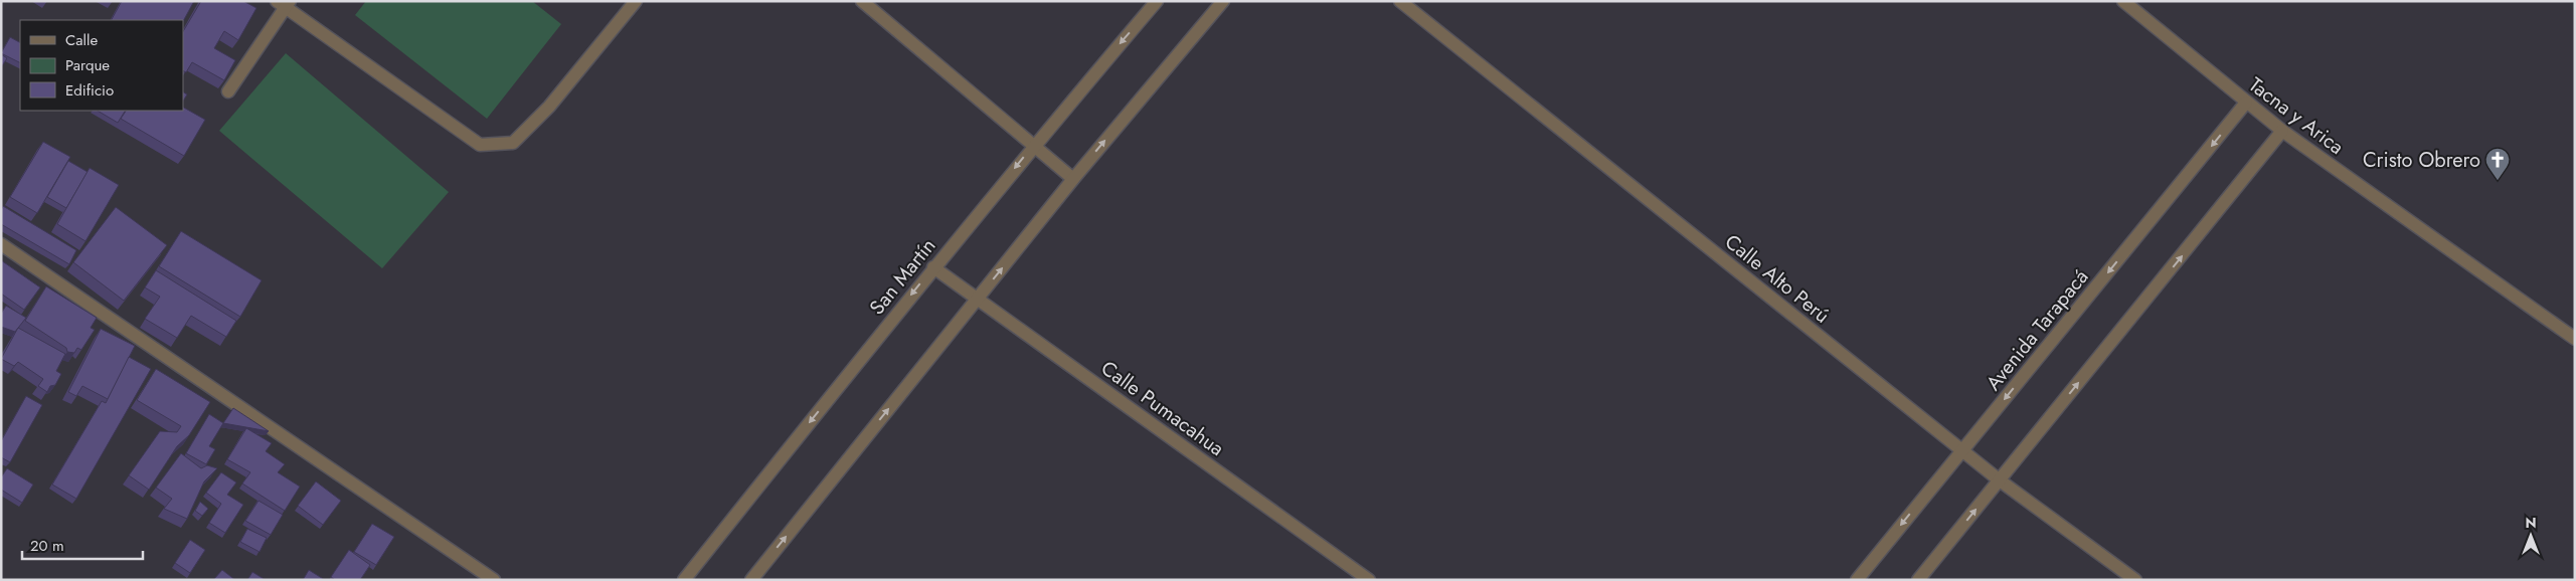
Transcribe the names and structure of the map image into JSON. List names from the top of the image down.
{
  "streets": {
    "street": [
      "Tacna y Arica",
      "San Martín",
      "Calle Alto Perú",
      "Avenida Tarapacá",
      "Calle Pumacahua"
    ]
  },
  "crossings": [
    ["Tacna y Arica", "Avenida Tarapacá"],
    ["San Martín", "Calle Pumacahua"],
    ["Calle Alto Perú", "Avenida Tarapacá"]
  ],
  "places": {
    "church": ["Cristo Obrero"]
  },
  "legend": ["Calle", "Parque", "Edificio"],
  "scale_bar": "20 m",
  "north": "top"
}
